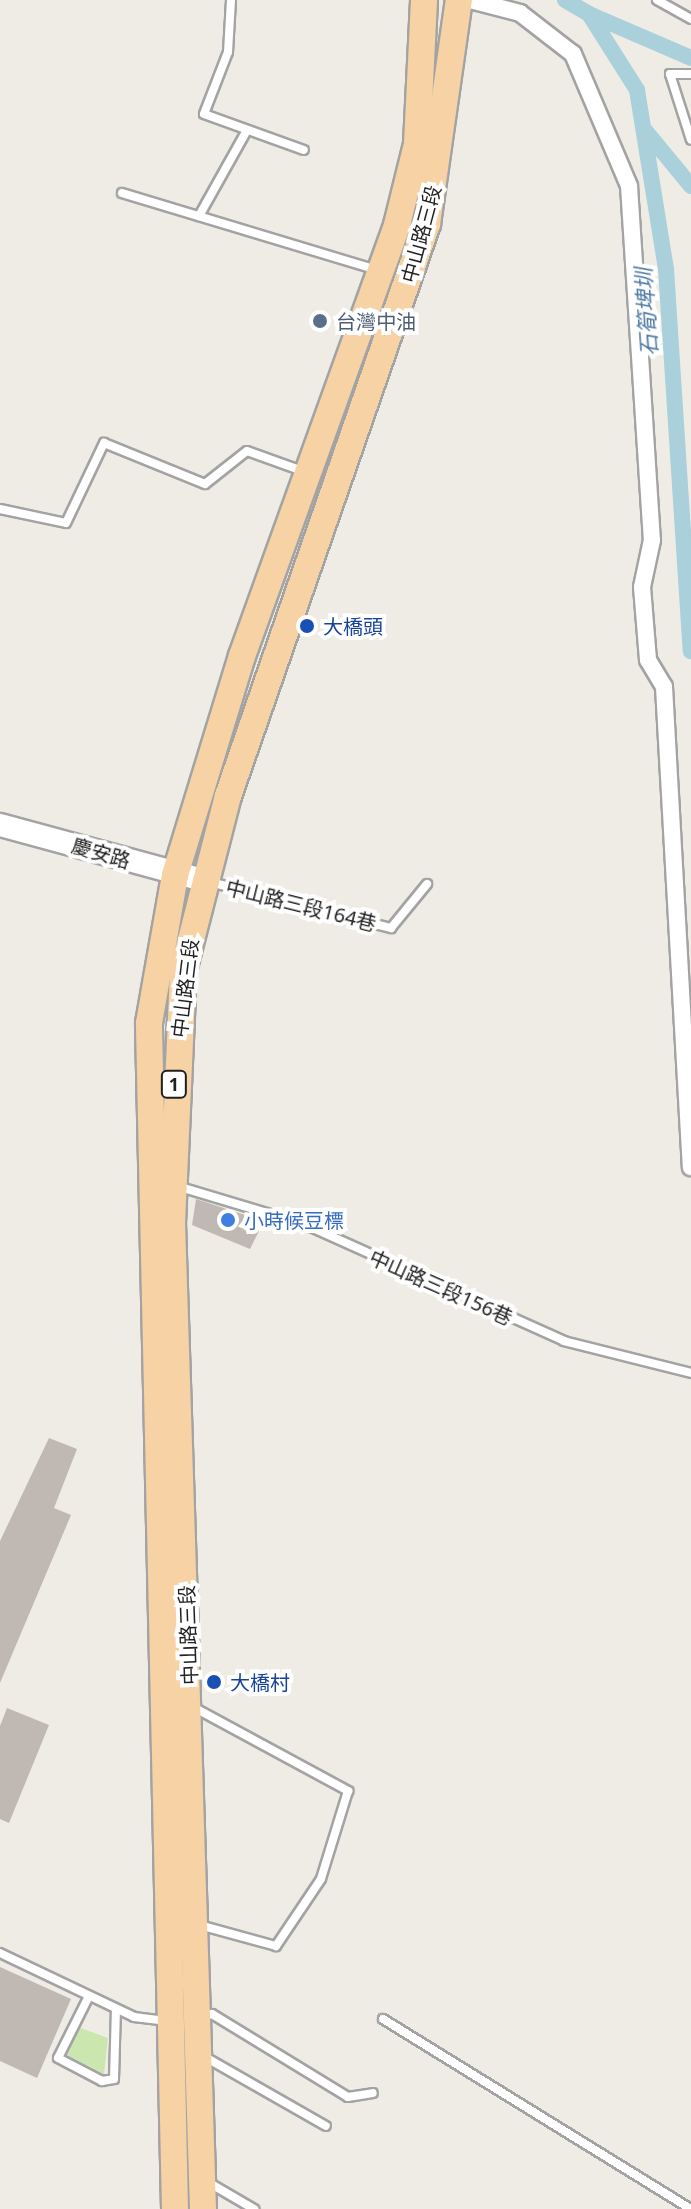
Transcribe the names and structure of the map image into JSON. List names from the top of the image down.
{
  "streets": {
    "main road": ["中山路三段", "1"],
    "street": ["慶安路"],
    "lane": ["中山路三段164巷", "中山路三段156巷"]
  },
  "crossings": [
    ["中山路三段", "慶安路"],
    ["中山路三段", "中山路三段164巷"],
    ["中山路三段", "中山路三段156巷"],
    ["慶安路", "中山路三段164巷"]
  ],
  "water": ["石筍埤圳"],
  "places": [
    "台灣中油",
    "大橋頭",
    "小時候豆標",
    "大橋村"
  ]
}
